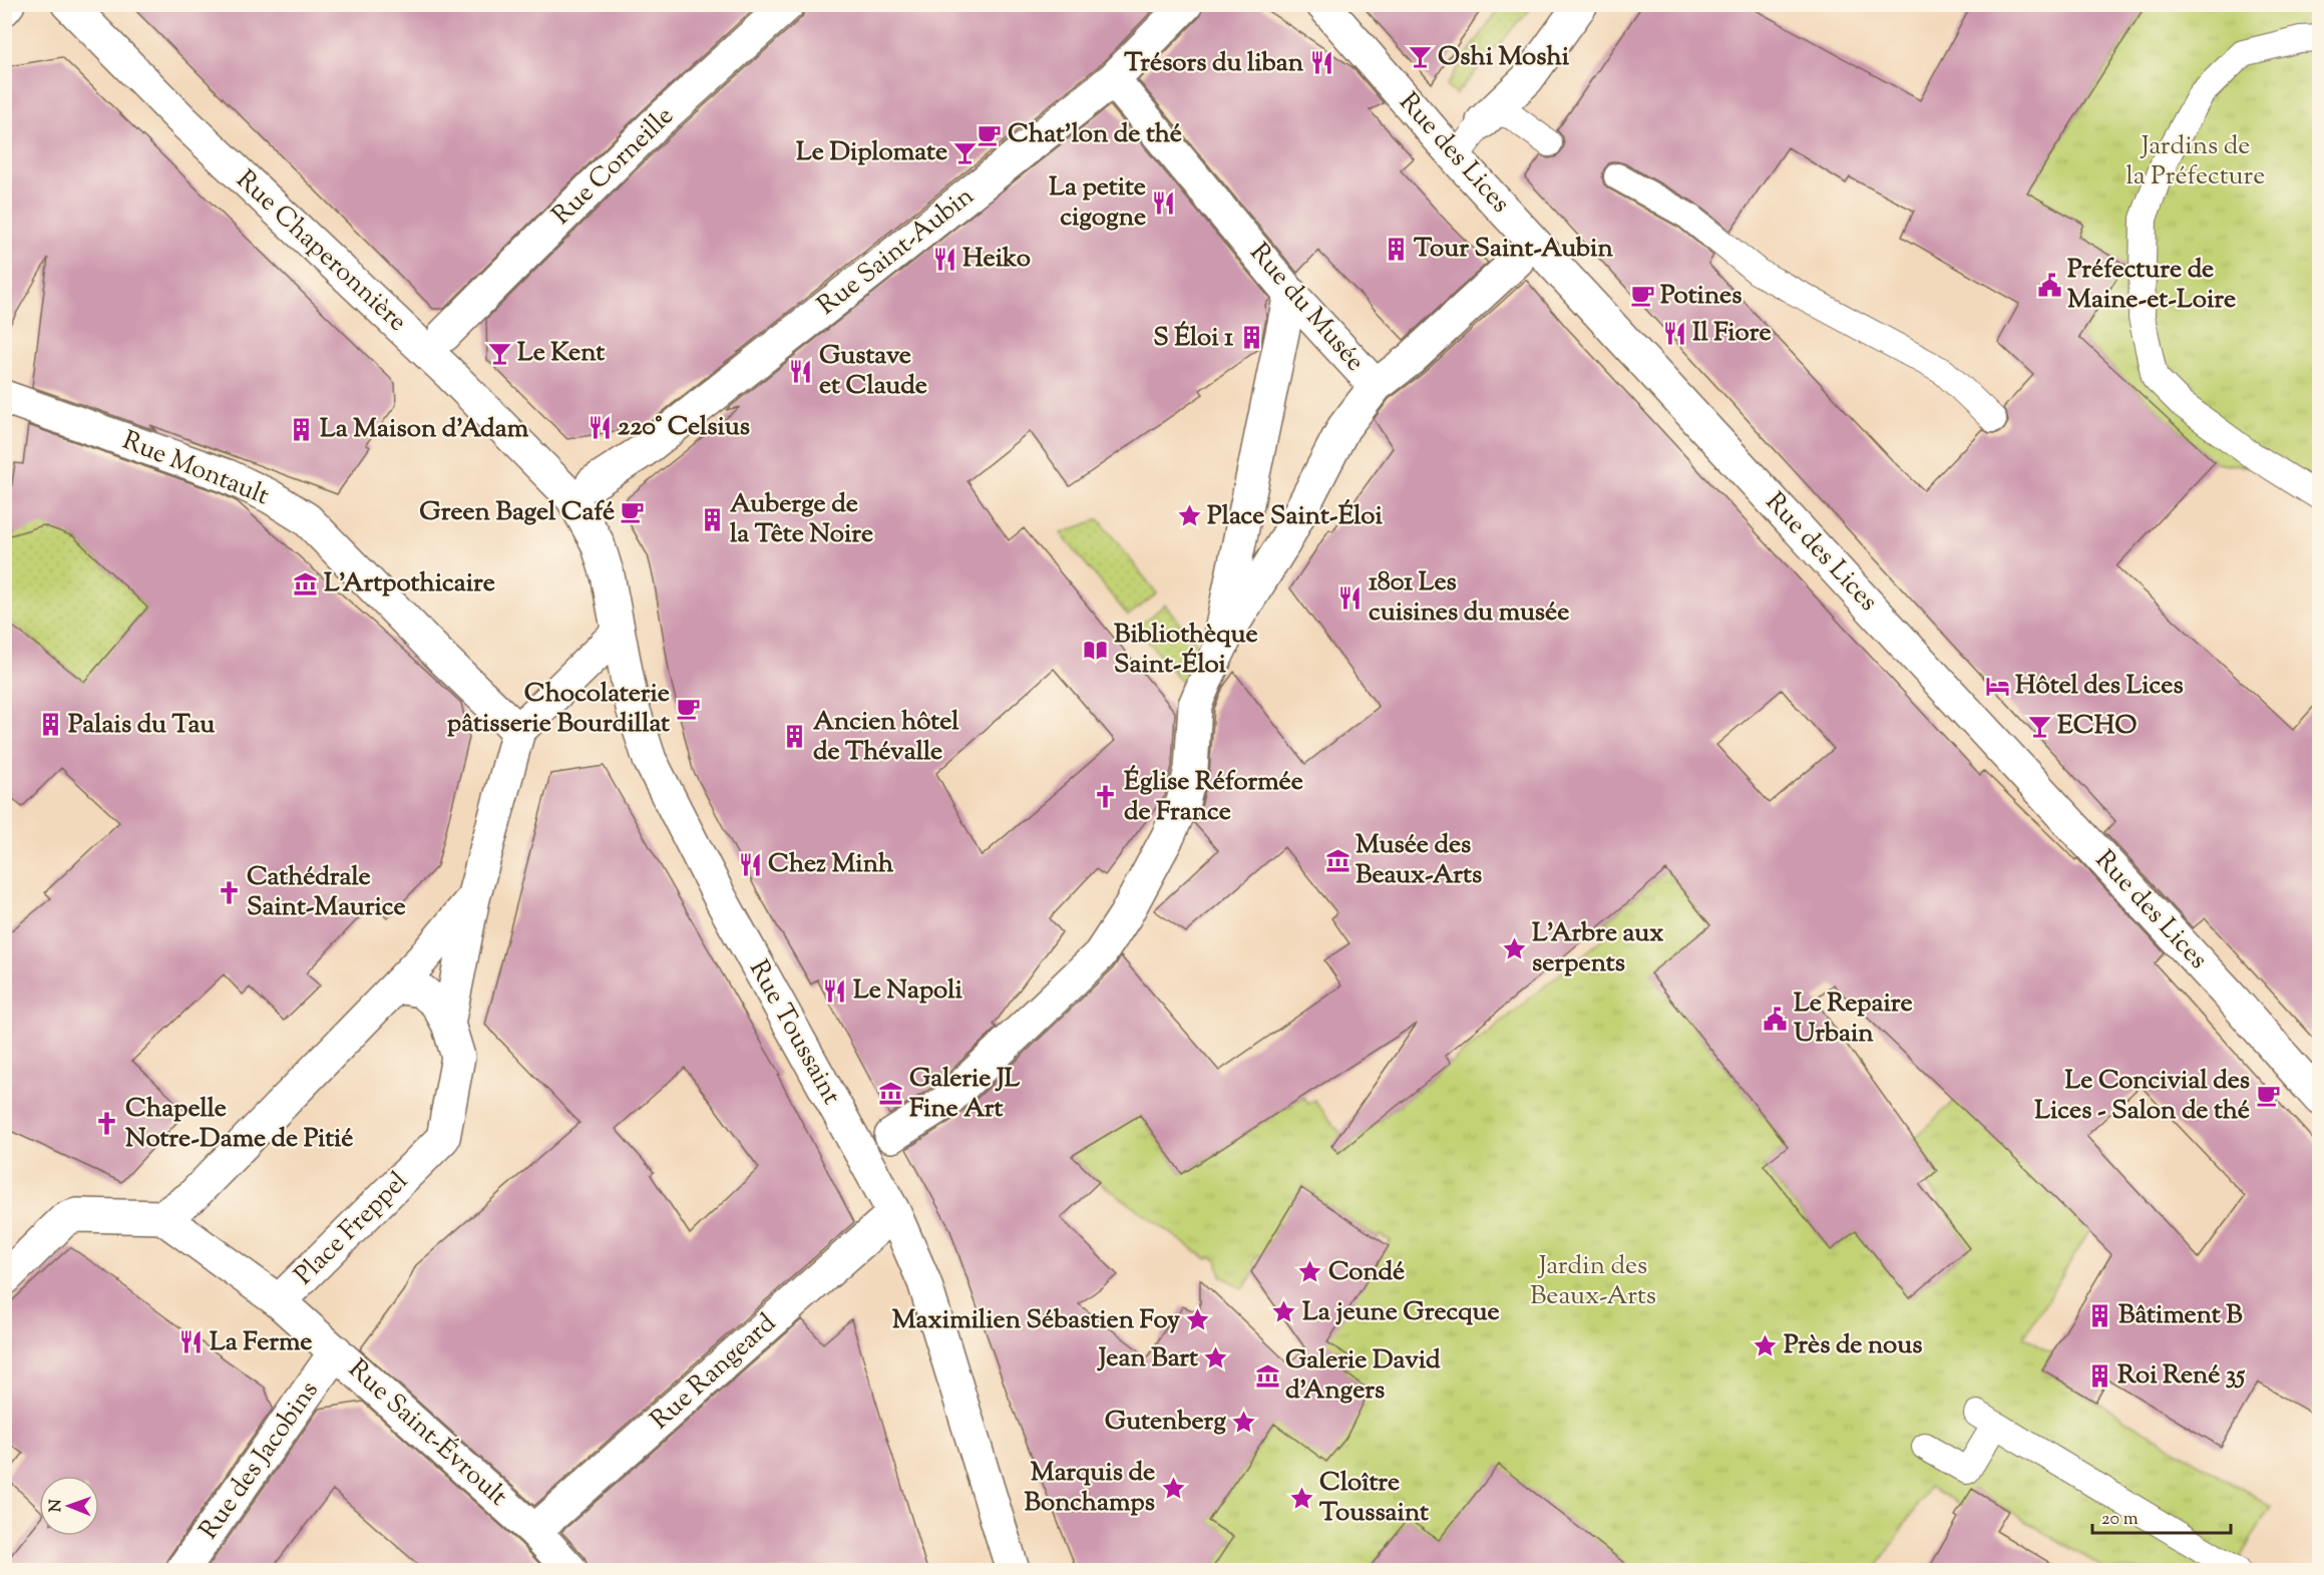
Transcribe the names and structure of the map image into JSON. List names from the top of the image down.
{
  "streets": {
    "street": [
      "Rue des Lices",
      "Rue Corneille",
      "Rue Chaperonnière",
      "Rue Saint-Aubin",
      "Rue du Musée",
      "Rue Montault",
      "Rue Toussaint",
      "Place Freppel",
      "Rue Rangeard",
      "Rue Saint-Évroult",
      "Rue des Jacobins"
    ]
  },
  "crossings": [
    ["Rue Chaperonnière", "Rue Saint-Aubin"],
    ["Rue Chaperonnière", "Rue Toussaint"],
    ["Rue Saint-Aubin", "Rue du Musée"],
    ["Rue Saint-Aubin", "Rue Toussaint"],
    ["Rue Montault", "Place Freppel"],
    ["Rue Toussaint", "Rue Rangeard"],
    ["Place Freppel", "Rue Saint-Évroult"],
    ["Rue Rangeard", "Rue Saint-Évroult"],
    ["Rue Saint-Évroult", "Rue des Jacobins"]
  ],
  "parks": ["Jardins de la Préfecture", "Jardin des Beaux-Arts"],
  "places": {
    "bar": [
      "Oshi Moshi",
      "Le Diplomate",
      "Le Kent",
      "ECHO"
    ],
    "restaurant": [
      "Trésors du liban",
      "La petite cigogne",
      "Heiko",
      "Il Fiore",
      "Gustave et Claude",
      "220° Celsius",
      "1801 Les cuisines du musée",
      "Chez Minh",
      "Le Napoli",
      "La Ferme"
    ],
    "cafe": [
      "Chat'lon de thé",
      "Potines",
      "Green Bagel Café",
      "Chocolaterie pâtisserie Bourdillat",
      "Le Concivial des Lices - Salon de thé"
    ],
    "building": [
      "Tour Saint-Aubin",
      "S Éloi 1",
      "La Maison d'Adam",
      "Auberge de la Tête Noire",
      "Palais du Tau",
      "Ancien hôtel de Thévalle",
      "Bâtiment B",
      "Roi René 35"
    ],
    "public building": ["Préfecture de Maine-et-Loire", "Le Repaire Urbain"],
    "place": [
      "Place Saint-Éloi",
      "L’Arbre aux serpents",
      "Condé",
      "La jeune Grecque",
      "Maximilien Sébastien Foy",
      "Près de nous",
      "Jean Bart",
      "Gutenberg",
      "Marquis de Bonchamps",
      "Cloître Toussaint"
    ],
    "museum": [
      "L’Artpothicaire",
      "Musée des Beaux-Arts",
      "Galerie JL Fine Art",
      "Galerie David d'Angers"
    ],
    "library": ["Bibliothèque Saint-Éloi"],
    "hotel": ["Hôtel des Lices"],
    "church": ["Église Réformée de France", "Cathédrale Saint-Maurice", "Chapelle Notre-Dame de Pitié"]
  },
  "scale_bar": "20 m",
  "north": "left"
}
